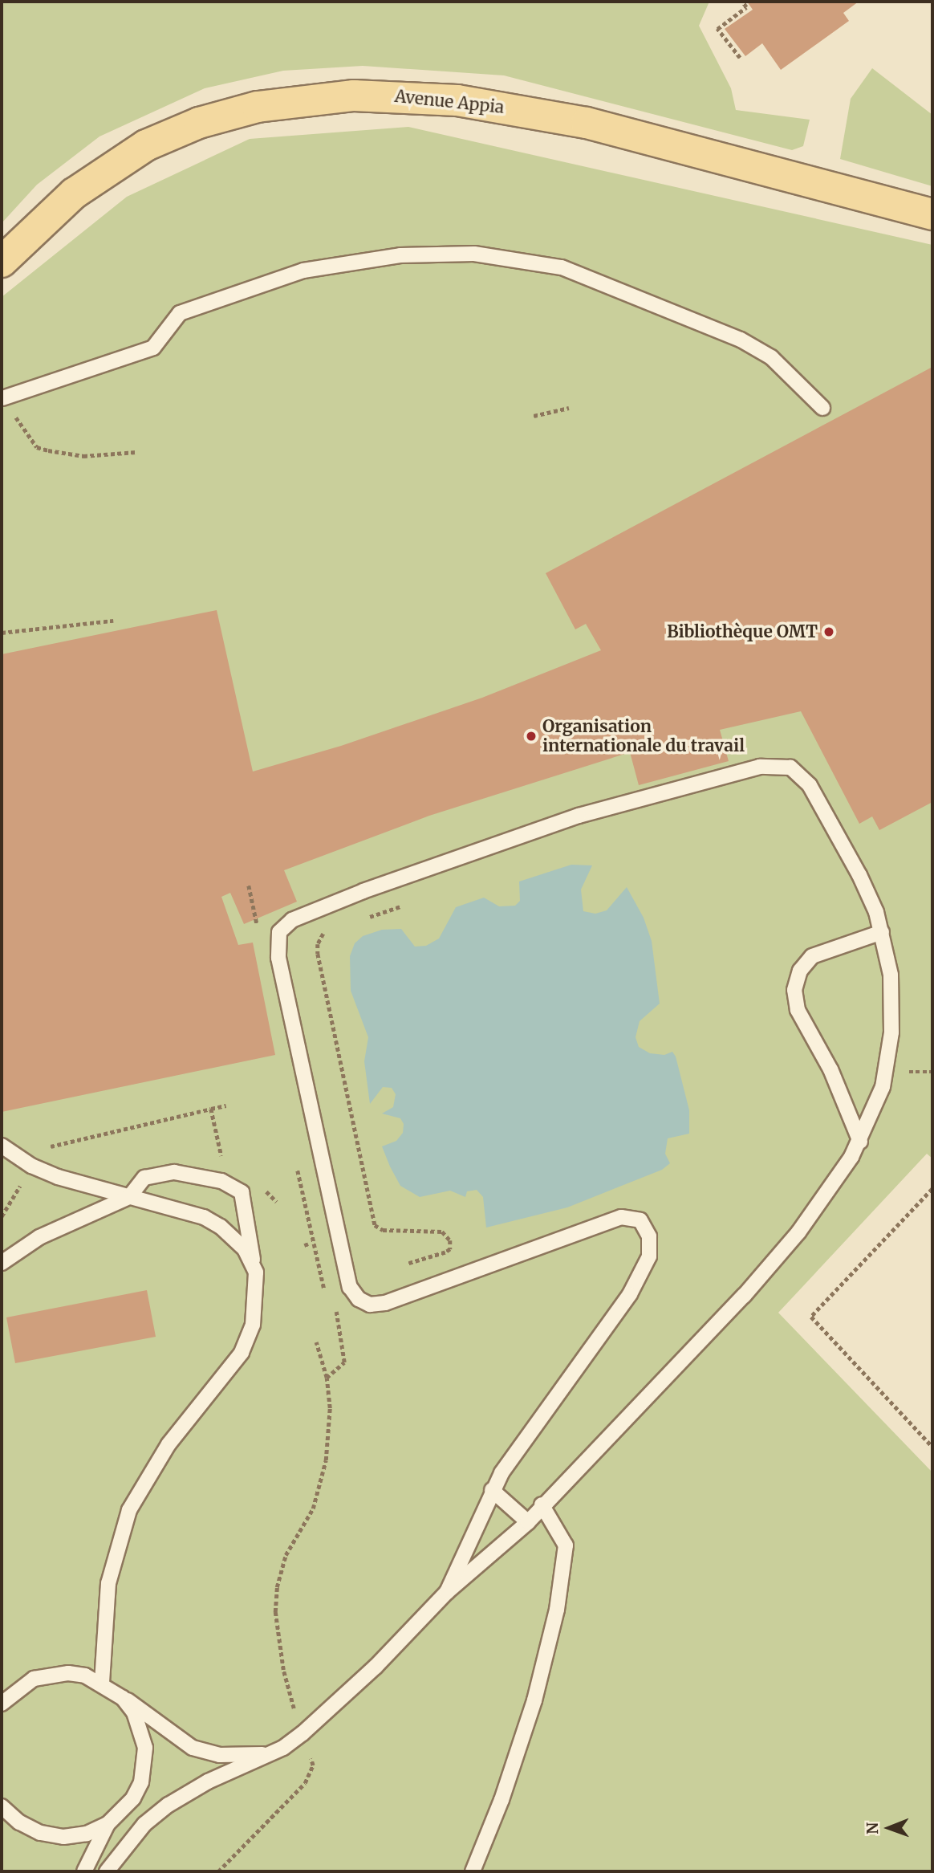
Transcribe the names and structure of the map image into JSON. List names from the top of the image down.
{
  "streets": {
    "main road": ["Avenue Appia"]
  },
  "places": ["Bibliothèque OMT", "Organisation internationale du travail"],
  "north": "left"
}
